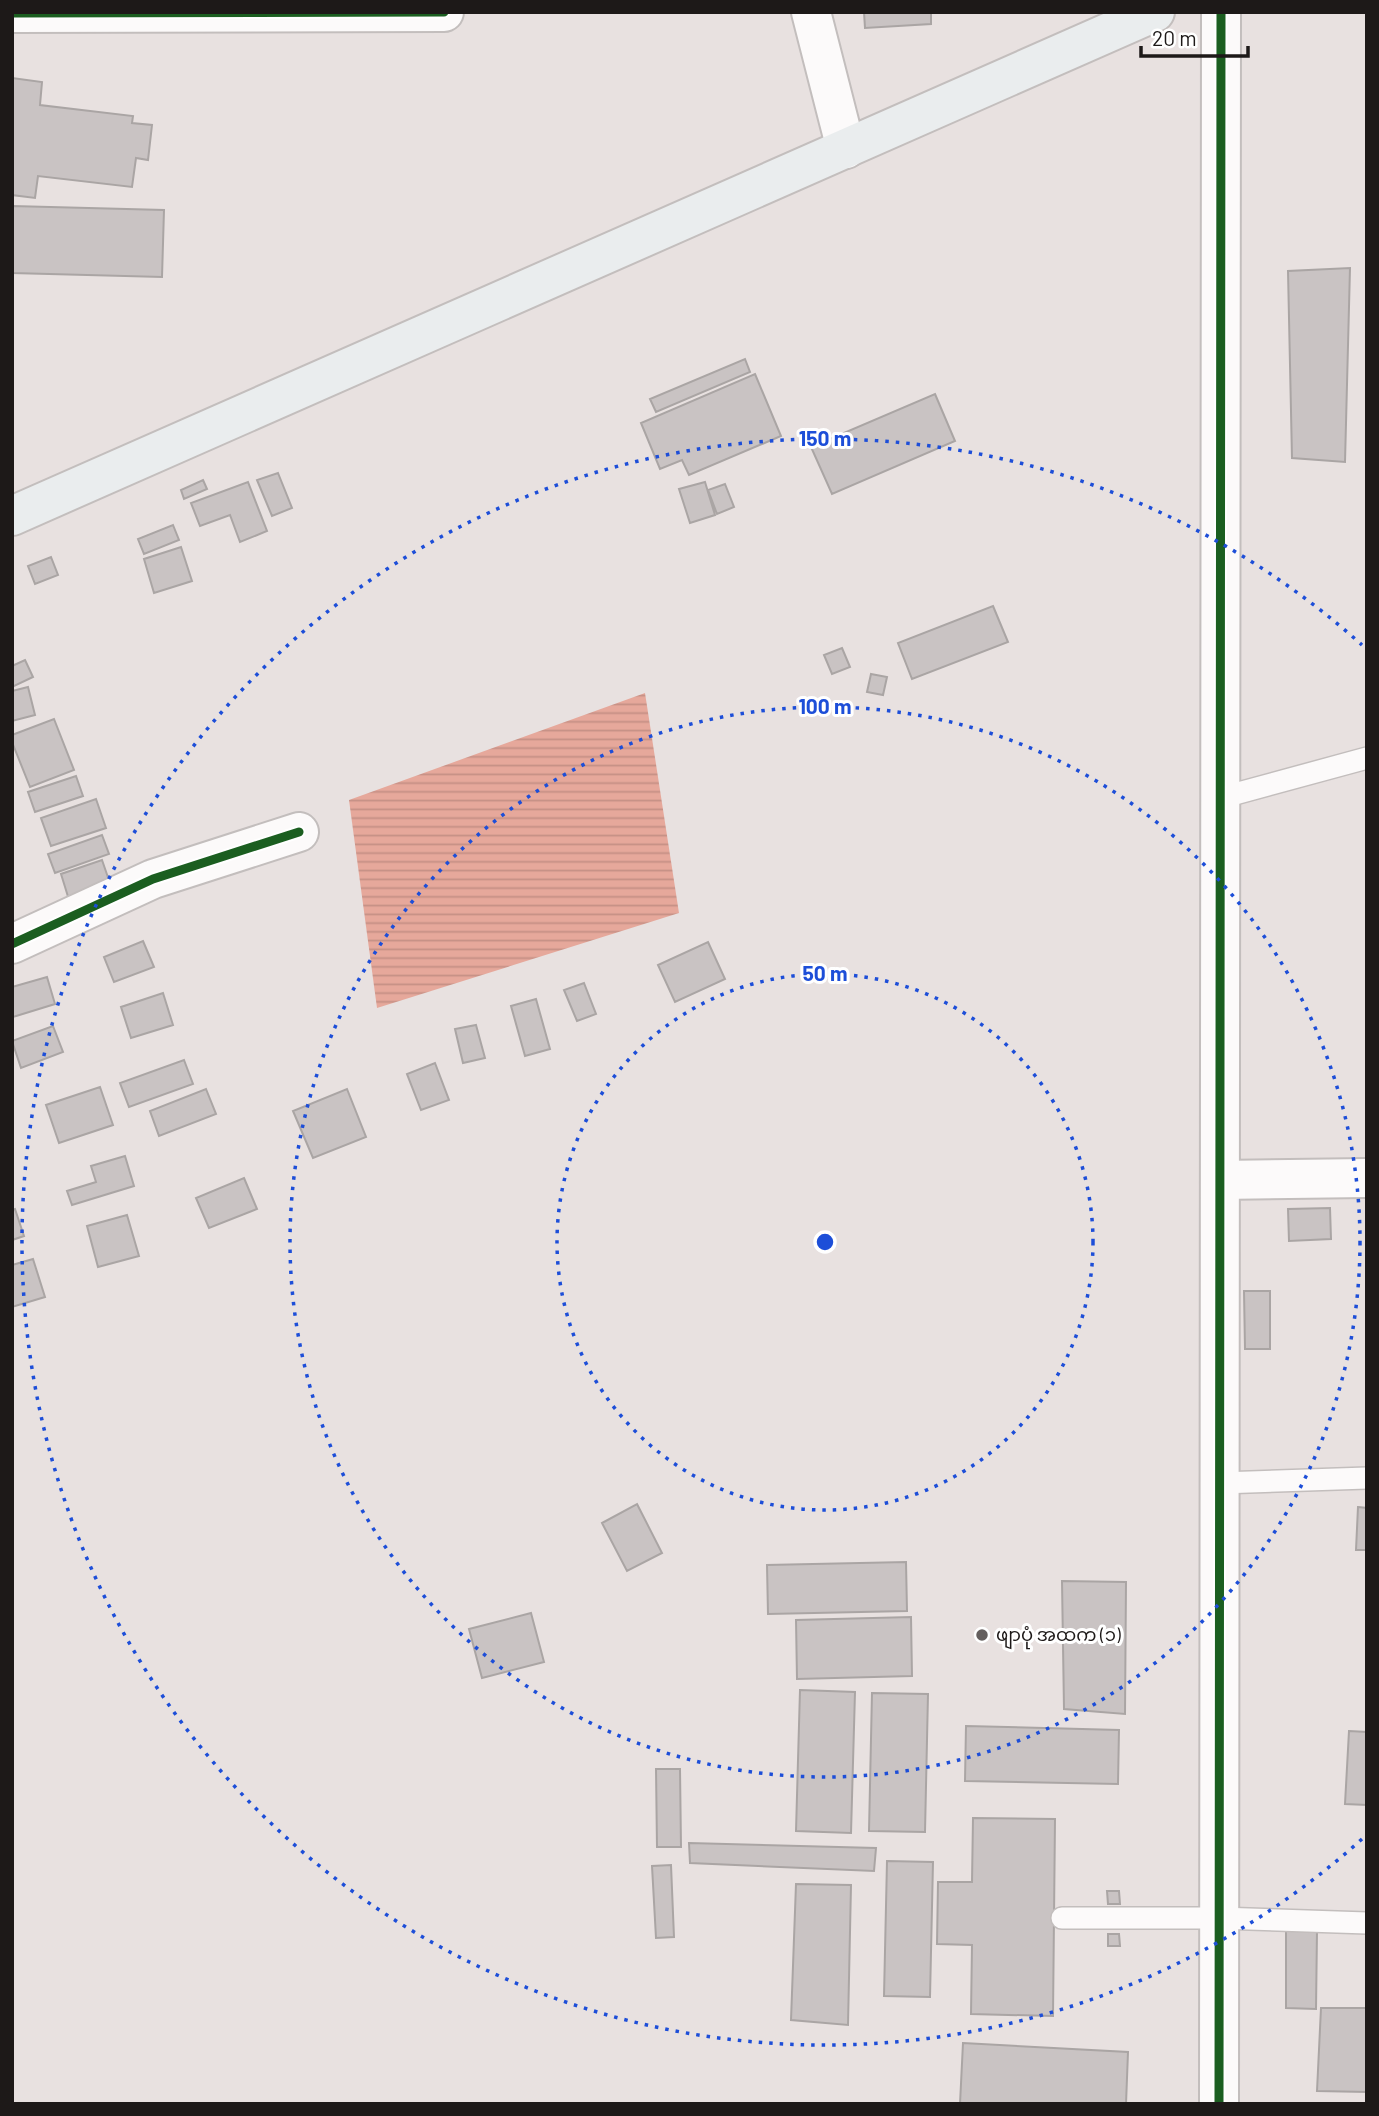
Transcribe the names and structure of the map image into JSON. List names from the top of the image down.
{
  "places": ["ဖျာပုံ အထက (၁)"],
  "scale_bar": "20 m",
  "rings": ["150 m", "100 m", "50 m"]
}
